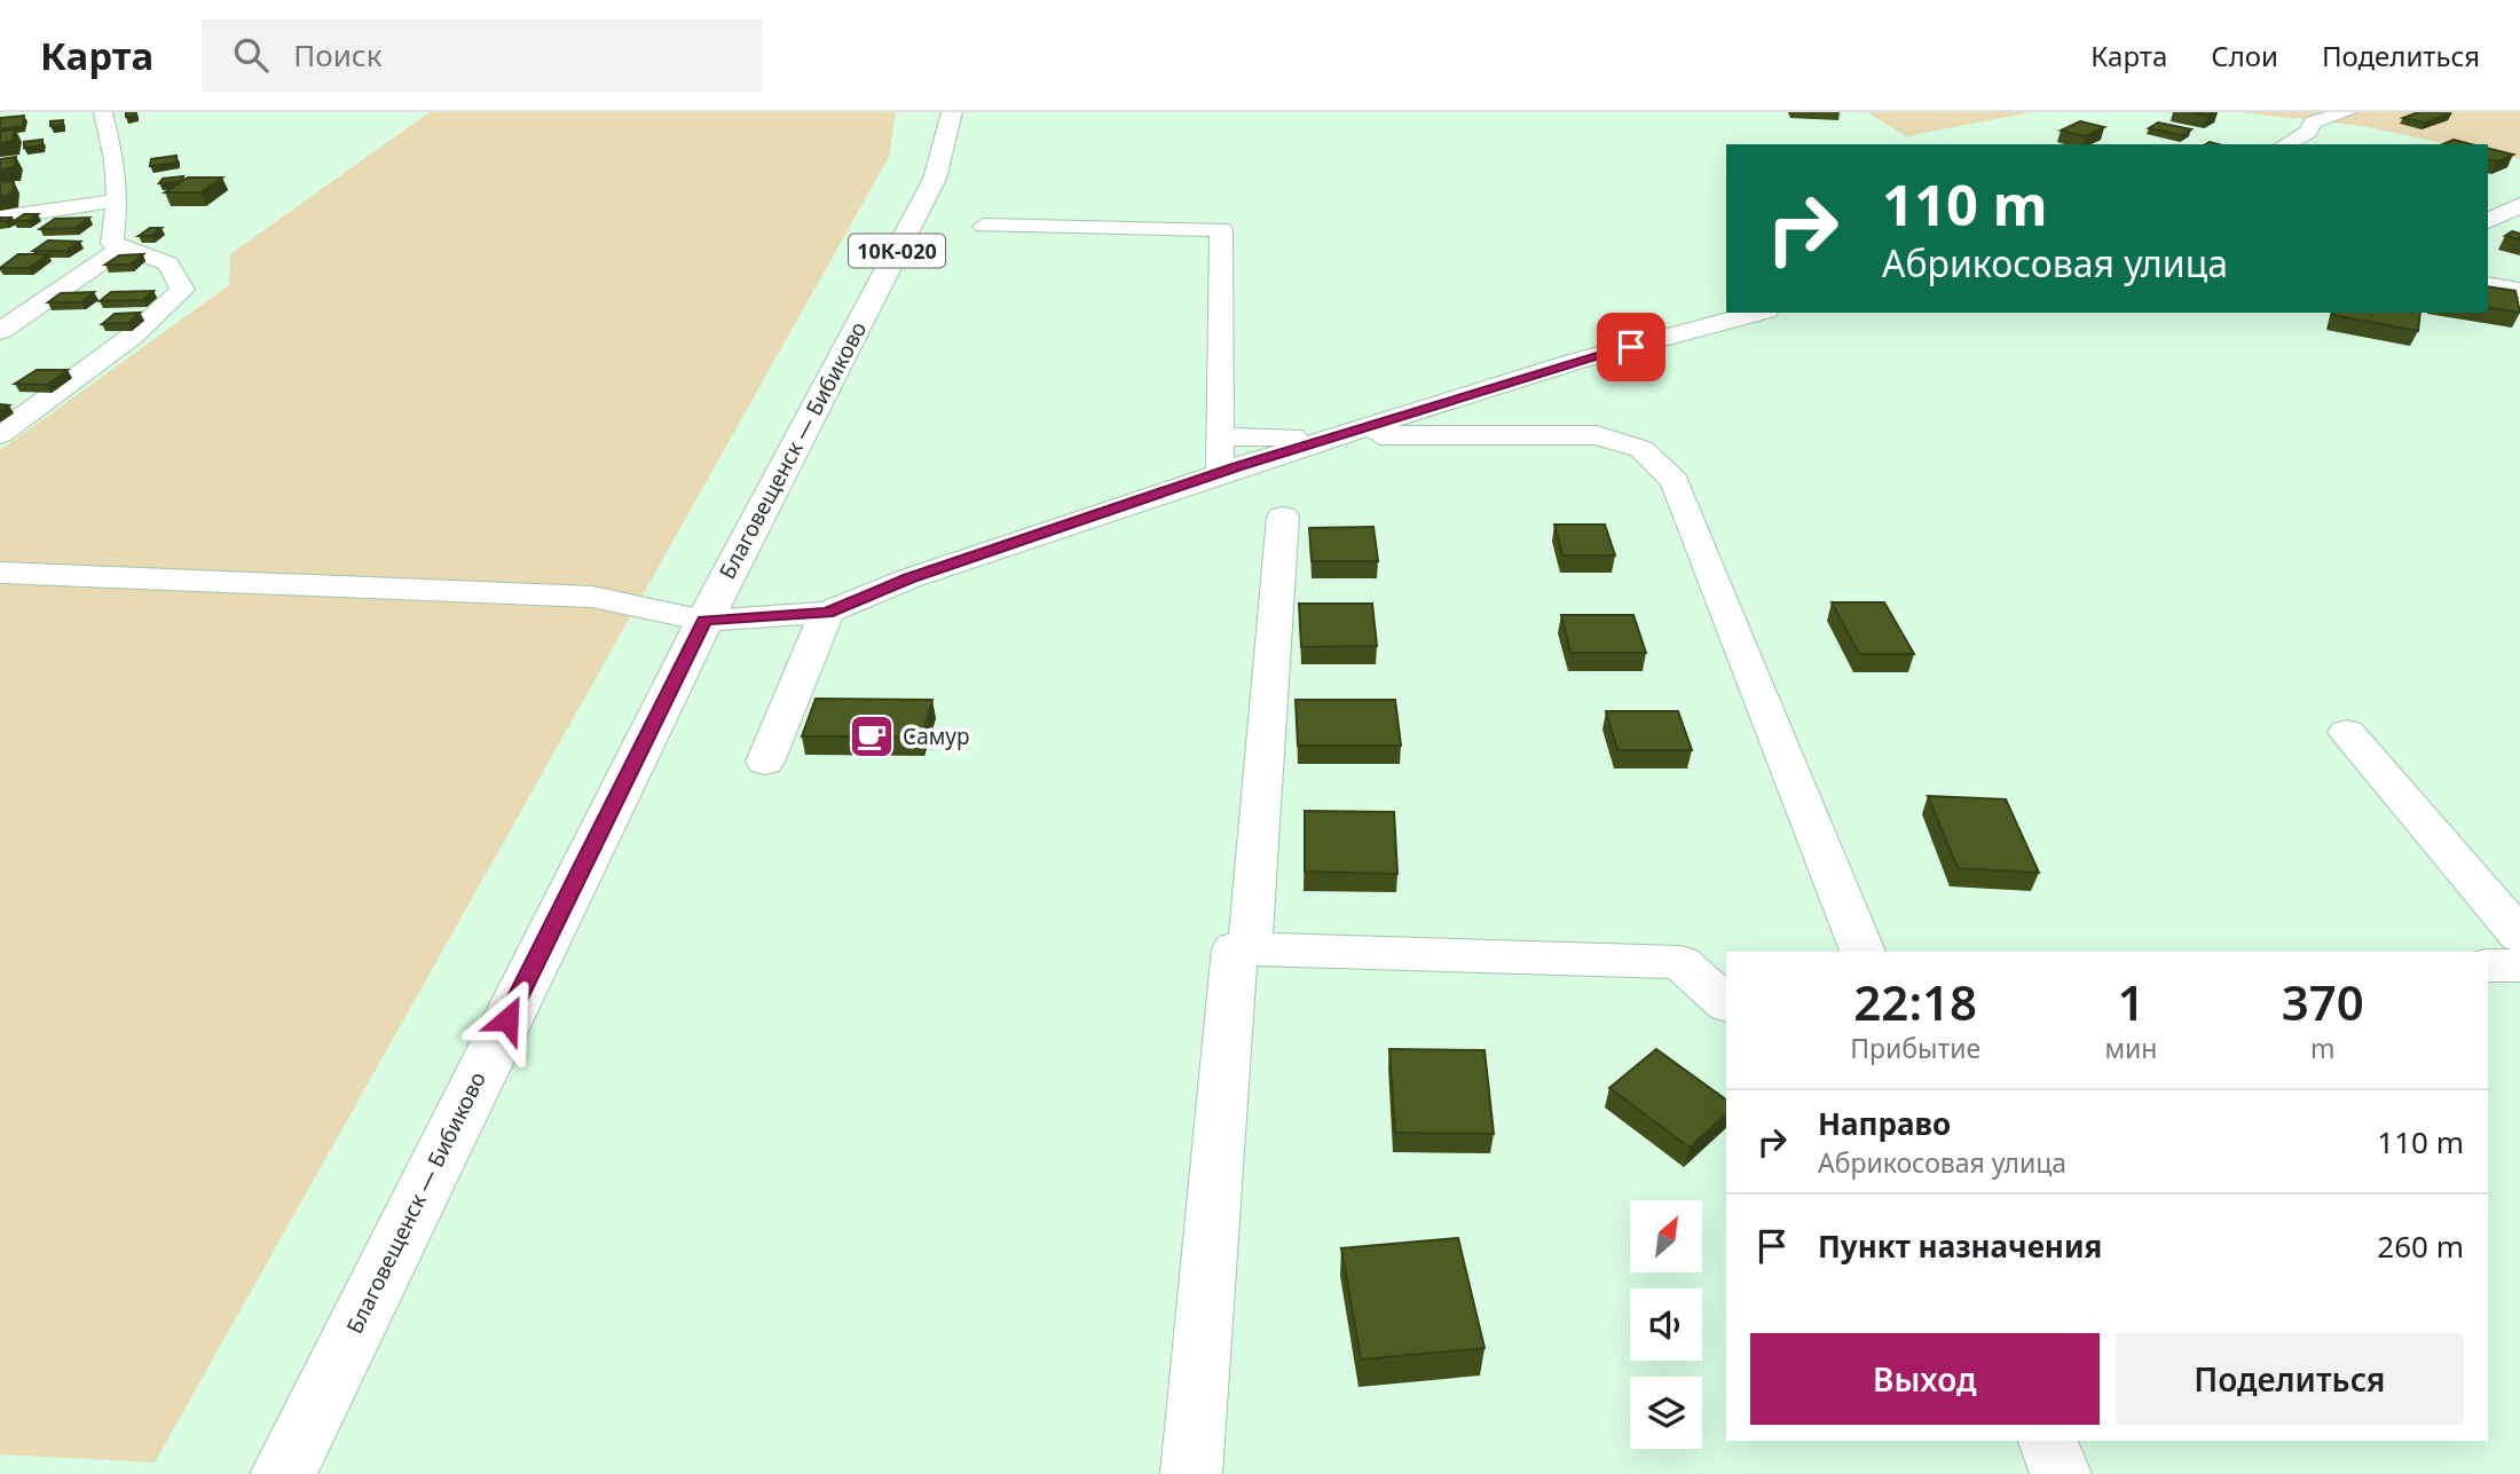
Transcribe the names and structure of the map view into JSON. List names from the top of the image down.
{
  "streets": {
    "main road": ["10К-020", "Благовещенск — Бибиково"]
  },
  "places": {
    "cafe": ["Самур"]
  },
  "north": "top right",
  "page": {
    "header": "Карта",
    "search": "Поиск",
    "nav": ["Карта", "Слои", "Поделиться"],
    "turn": ["110 m", "Абрикосовая улица"],
    "eta": [
      "22:18",
      "Прибытие",
      "1",
      "мин",
      "370",
      "m"
    ],
    "list": [
      {
        "name": "Направо",
        "note": "Абрикосовая улица",
        "value": "110 m"
      },
      {
        "name": "Пункт назначения",
        "value": "260 m"
      }
    ],
    "buttons": ["Выход", "Поделиться"]
  }
}
